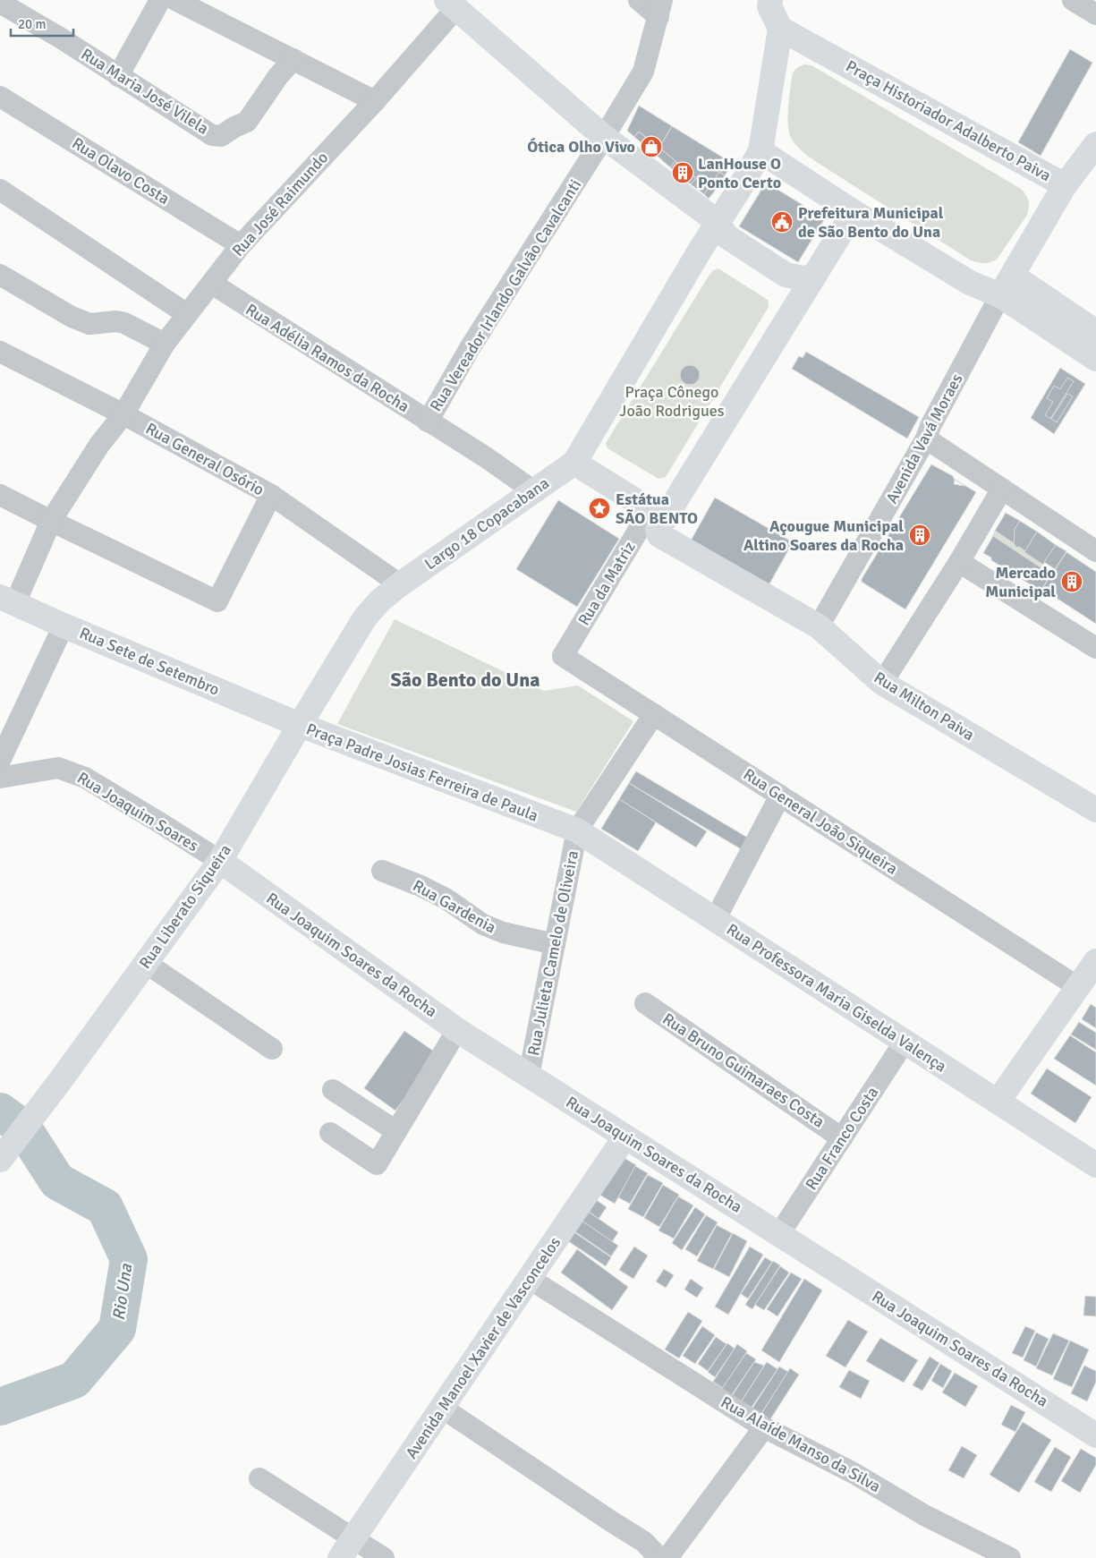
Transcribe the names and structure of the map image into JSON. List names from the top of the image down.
{
  "streets": {
    "street": [
      "Rua Maria José Vilela",
      "Praça Historiador Adalberto Paiva",
      "Rua Olavo Costa",
      "Rua José Raimundo",
      "Rua Vereador Irlando Galvão Cavalcanti",
      "Rua Adélia Ramos da Rocha",
      "Avenida Vavá Moraes",
      "Rua General Osório",
      "Largo 18 Copacabana",
      "Rua da Matriz",
      "Rua Sete de Setembro",
      "Rua Milton Paiva",
      "Praça Padre Josias Ferreira de Paula",
      "Rua Joaquim Soares",
      "Rua General João Siqueira",
      "Rua Liberato Siqueira",
      "Rua Gardenia",
      "Rua Julieta Camelo de Oliveira",
      "Rua Joaquim Soares da Rocha",
      "Rua Professora Maria Giselda Valença",
      "Rua Bruno Guimaraes Costa",
      "Rua Franco Costa",
      "Avenida Manoel Xavier de Vasconcelos",
      "Rua Alaíde Manso da Silva"
    ]
  },
  "crossings": [
    ["Praça Historiador Adalberto Paiva", "Avenida Vavá Moraes"],
    ["Rua Olavo Costa", "Rua José Raimundo"],
    ["Rua José Raimundo", "Rua Adélia Ramos da Rocha"],
    ["Rua José Raimundo", "Rua General Osório"],
    ["Rua José Raimundo", "Rua Sete de Setembro"],
    ["Rua Vereador Irlando Galvão Cavalcanti", "Rua Adélia Ramos da Rocha"],
    ["Rua Adélia Ramos da Rocha", "Largo 18 Copacabana"],
    ["Avenida Vavá Moraes", "Rua Milton Paiva"],
    ["Rua General Osório", "Largo 18 Copacabana"],
    ["Rua General Osório", "Praça Padre Josias Ferreira de Paula"],
    ["Largo 18 Copacabana", "Praça Padre Josias Ferreira de Paula"],
    ["Rua da Matriz", "Rua Milton Paiva"],
    ["Rua da Matriz", "Rua General João Siqueira"],
    ["Rua Sete de Setembro", "Praça Padre Josias Ferreira de Paula"],
    ["Rua Sete de Setembro", "Rua Liberato Siqueira"],
    ["Praça Padre Josias Ferreira de Paula", "Rua Liberato Siqueira"],
    ["Praça Padre Josias Ferreira de Paula", "Rua Julieta Camelo de Oliveira"],
    ["Praça Padre Josias Ferreira de Paula", "Rua Professora Maria Giselda Valença"],
    ["Rua Joaquim Soares", "Rua Liberato Siqueira"],
    ["Rua Joaquim Soares", "Rua Joaquim Soares da Rocha"],
    ["Rua Liberato Siqueira", "Rua Joaquim Soares da Rocha"],
    ["Rua Gardenia", "Rua Julieta Camelo de Oliveira"],
    ["Rua Julieta Camelo de Oliveira", "Rua Joaquim Soares da Rocha"],
    ["Rua Julieta Camelo de Oliveira", "Rua Professora Maria Giselda Valença"],
    ["Rua Joaquim Soares da Rocha", "Rua Franco Costa"],
    ["Rua Joaquim Soares da Rocha", "Avenida Manoel Xavier de Vasconcelos"],
    ["Rua Professora Maria Giselda Valença", "Rua Franco Costa"],
    ["Rua Bruno Guimaraes Costa", "Rua Franco Costa"],
    ["Avenida Manoel Xavier de Vasconcelos", "Rua Alaíde Manso da Silva"]
  ],
  "districts": ["São Bento do Una"],
  "water": ["Rio Una"],
  "parks": ["Praça Cônego João Rodrigues"],
  "places": {
    "shop": ["Ótica Olho Vivo"],
    "building": ["LanHouse O Ponto Certo", "Açougue Municipal Altino Soares da Rocha", "Mercado Municipal"],
    "public building": ["Prefeitura Municipal de São Bento do Una"],
    "place": ["Estátua SÃO BENTO"]
  },
  "scale_bar": "20 m"
}
